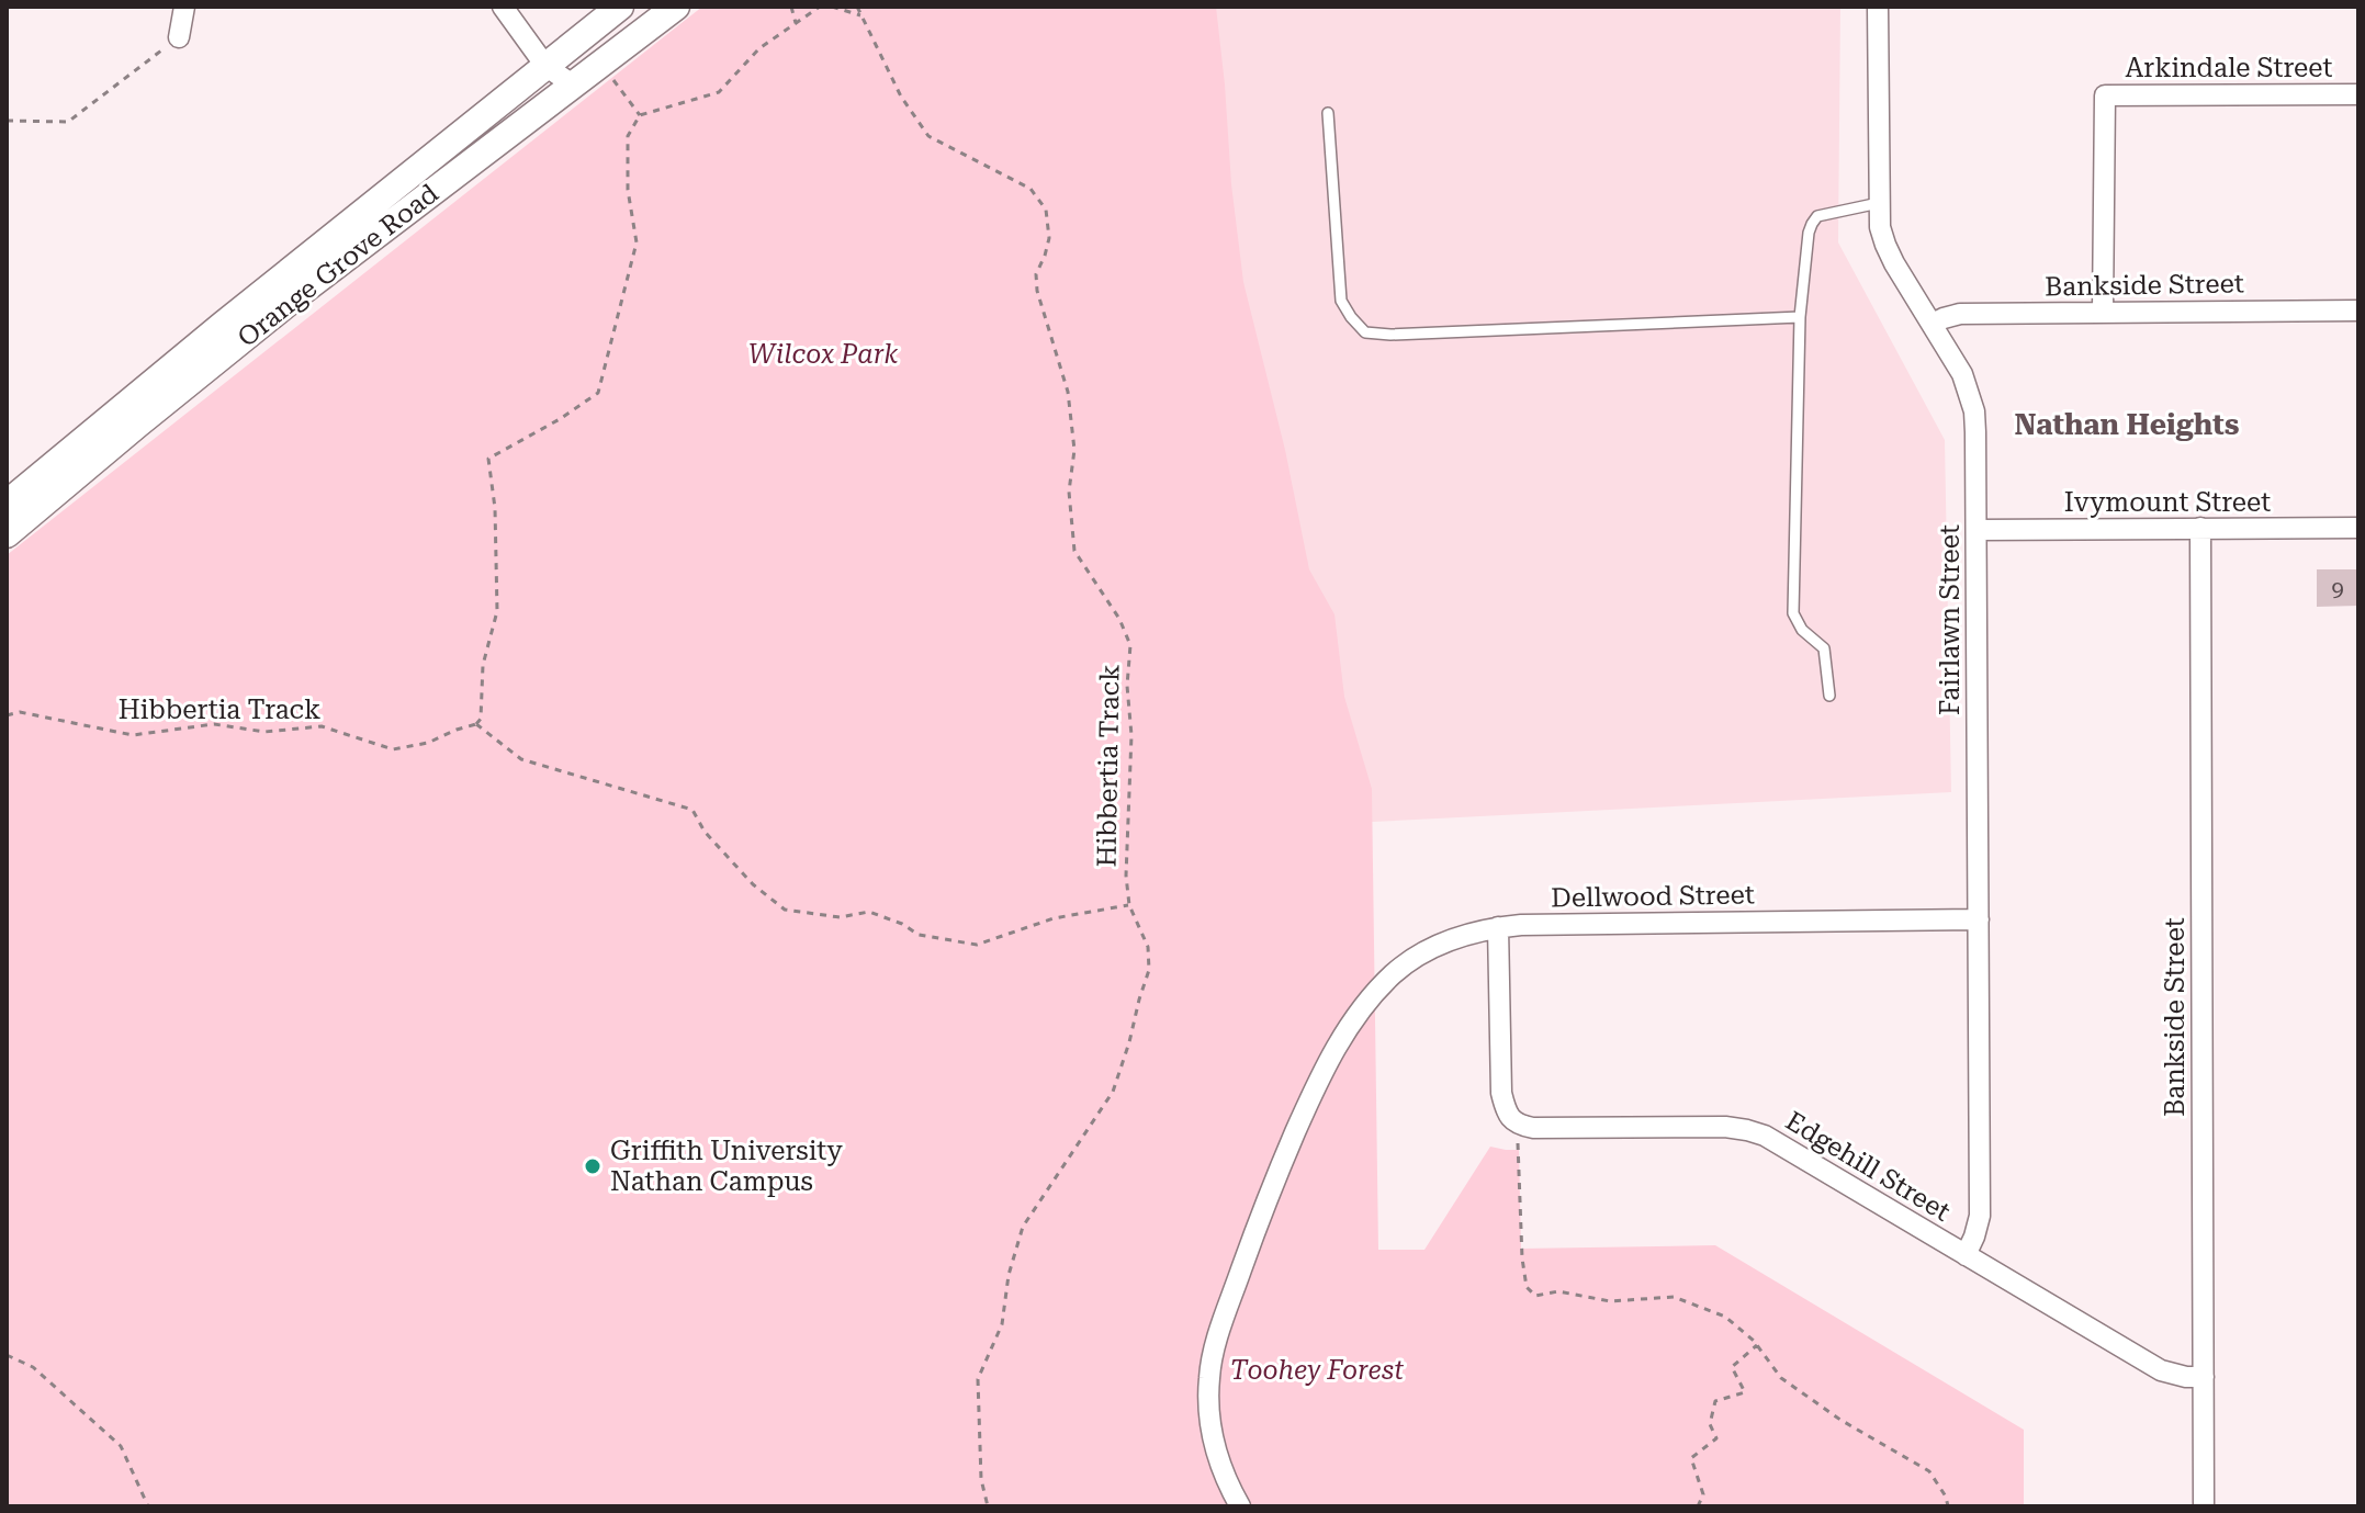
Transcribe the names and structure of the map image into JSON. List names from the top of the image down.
{
  "streets": {
    "main road": ["Orange Grove Road"],
    "street": [
      "Arkindale Street",
      "Bankside Street",
      "Ivymount Street",
      "Fairlawn Street",
      "Dellwood Street",
      "Edgehill Street"
    ],
    "path": ["Hibbertia Track"]
  },
  "crossings": [
    ["Arkindale Street", "Bankside Street"],
    ["Bankside Street", "Ivymount Street"],
    ["Bankside Street", "Fairlawn Street"],
    ["Bankside Street", "Edgehill Street"],
    ["Ivymount Street", "Fairlawn Street"],
    ["Fairlawn Street", "Dellwood Street"],
    ["Fairlawn Street", "Edgehill Street"]
  ],
  "districts": ["Nathan Heights"],
  "parks": ["Wilcox Park", "Toohey Forest"],
  "places": ["Griffith University Nathan Campus"],
  "house_numbers": ["9"]
}
